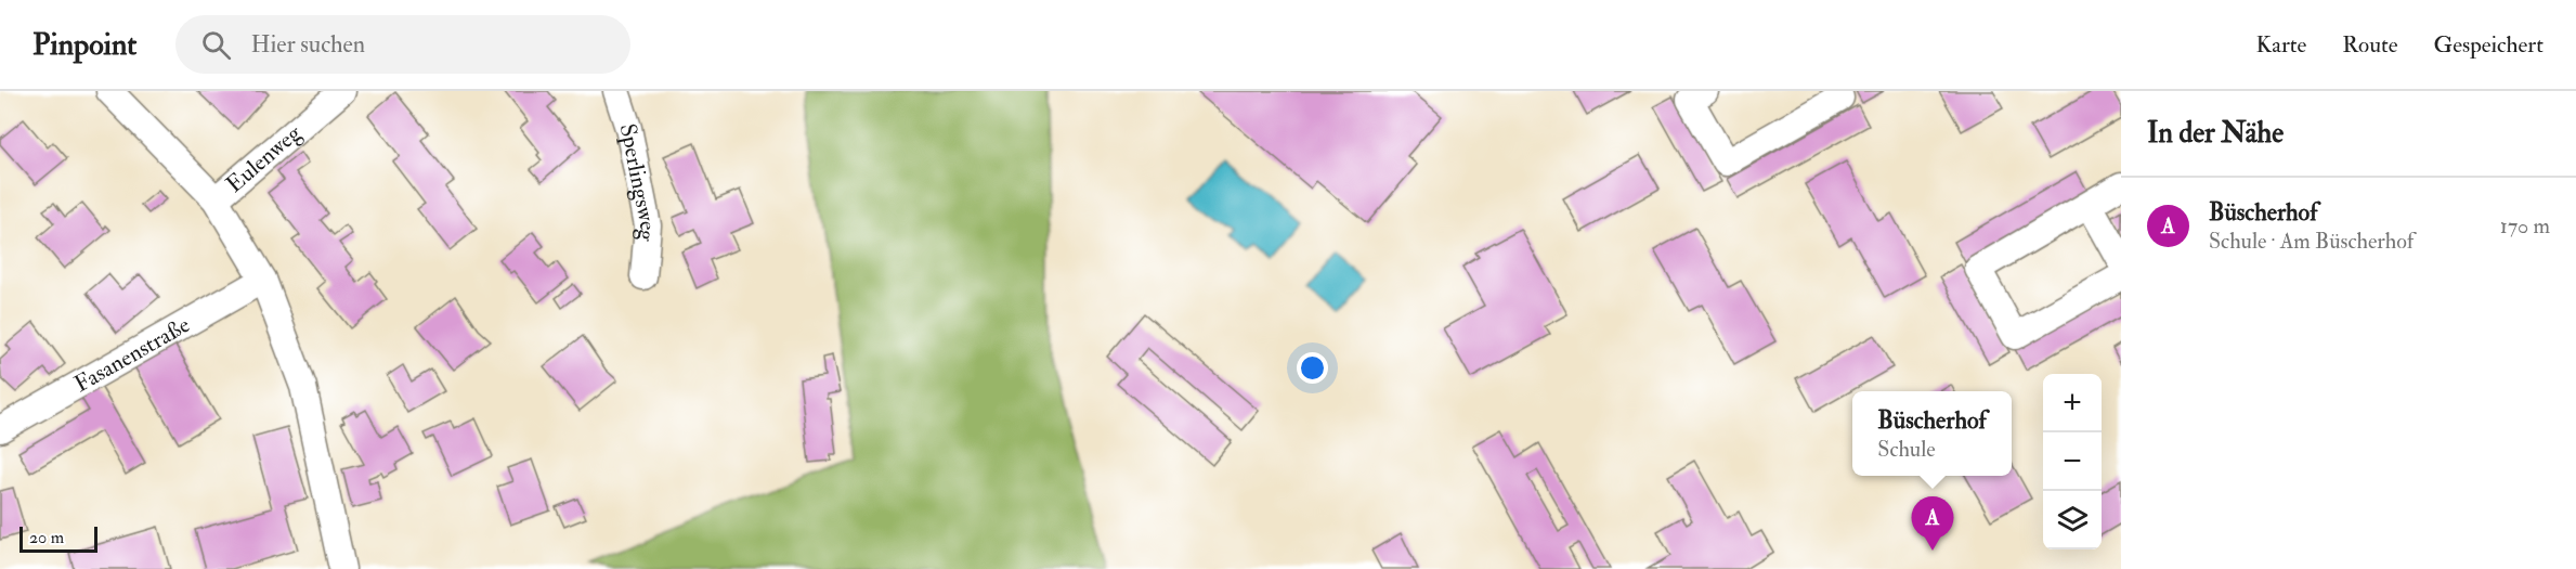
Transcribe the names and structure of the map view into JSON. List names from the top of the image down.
{
  "streets": {
    "street": ["Eulenweg", "Sperlingsweg", "Fasanenstraße"]
  },
  "scale_bar": "20 m",
  "page": {
    "header": "Pinpoint",
    "search": "Hier suchen",
    "nav": ["Karte", "Route", "Gespeichert"],
    "heading": "In der Nähe",
    "list": [
      {
        "mark": "A",
        "name": "Büscherhof",
        "note": "Schule · Am Büscherhof",
        "value": "170 m"
      }
    ],
    "map_buttons": ["+", "−"],
    "popup": ["Büscherhof", "Schule"],
    "pins": "A",
    "scale": "20 m"
  }
}
